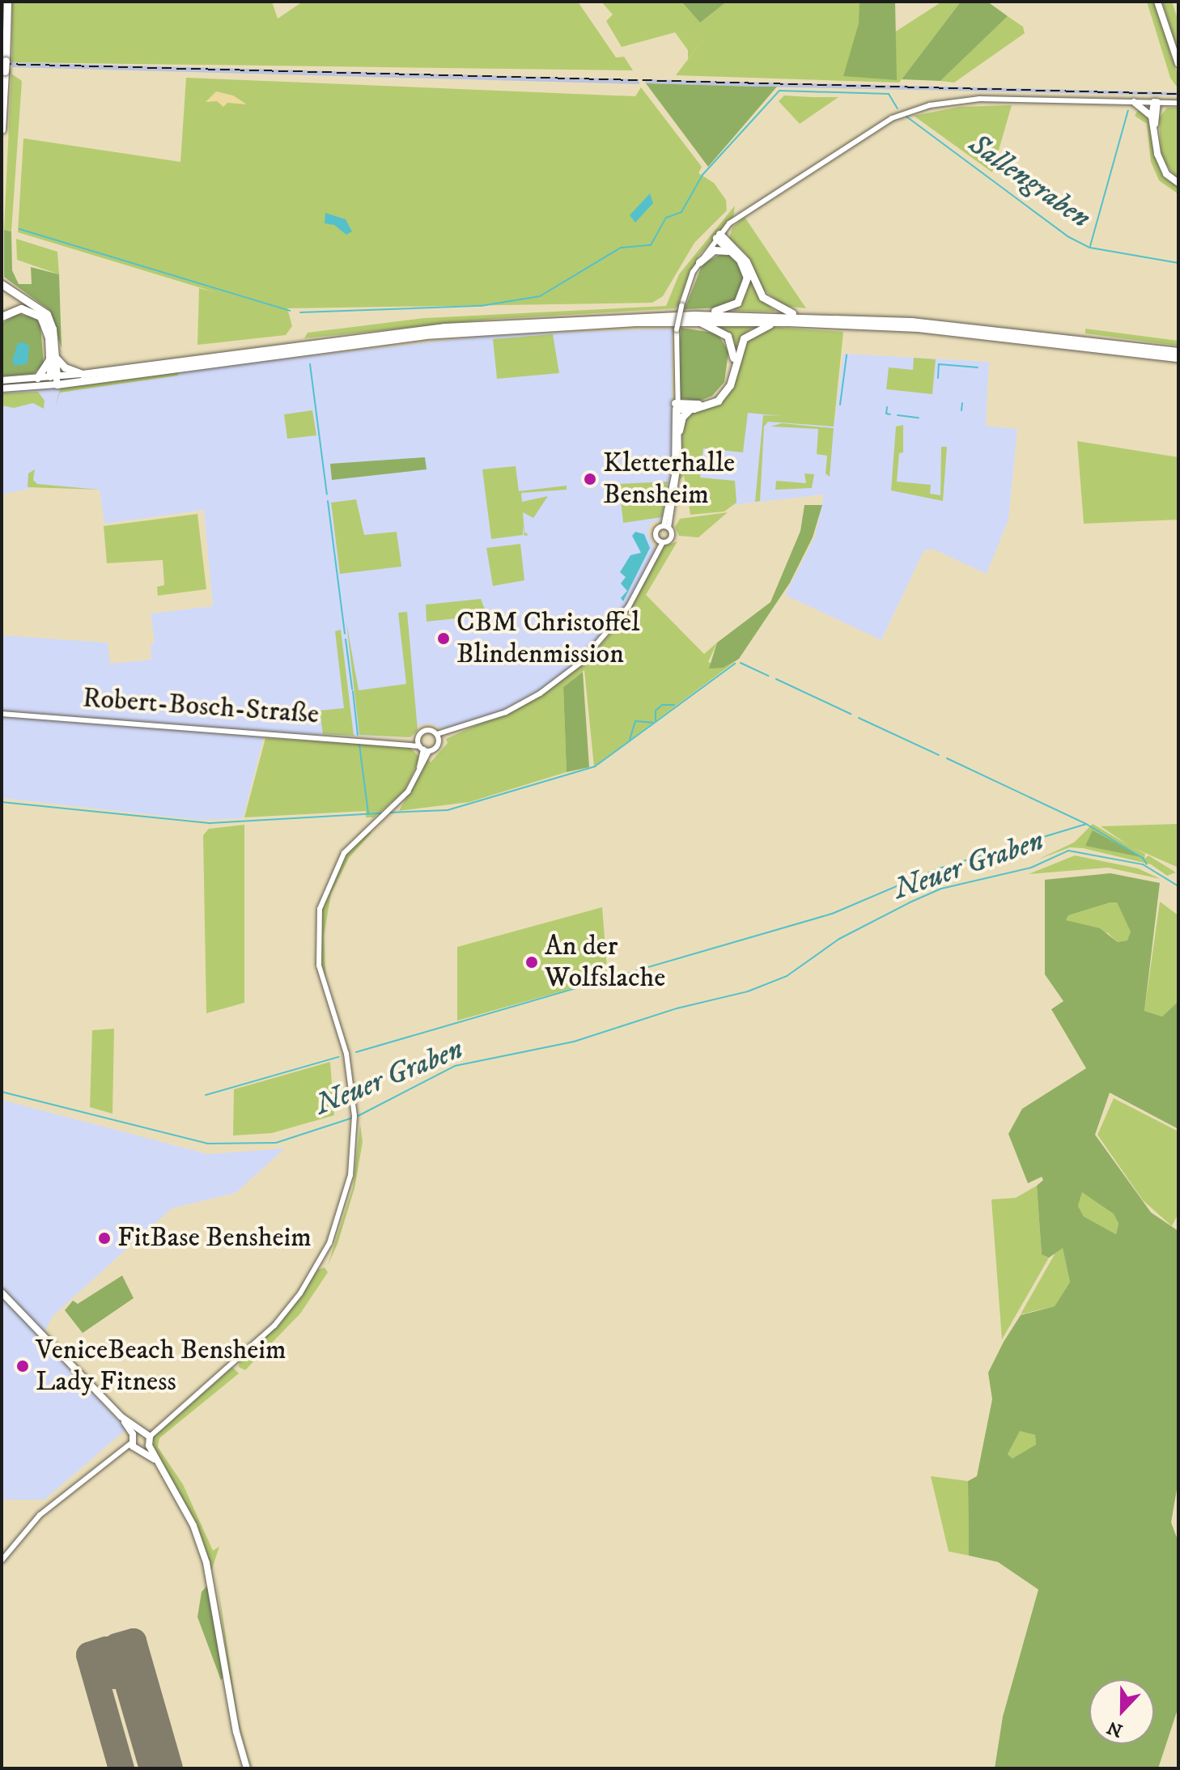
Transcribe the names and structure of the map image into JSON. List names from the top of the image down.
{
  "streets": {
    "street": ["Robert-Bosch-Straße"]
  },
  "water": ["Sallengraben", "Neuer Graben"],
  "places": [
    "Kletterhalle Bensheim",
    "CBM Christoffel Blindenmission",
    "An der Wolfslache",
    "FitBase Bensheim",
    "VeniceBeach Bensheim Lady Fitness"
  ],
  "north": "bottom"
}
